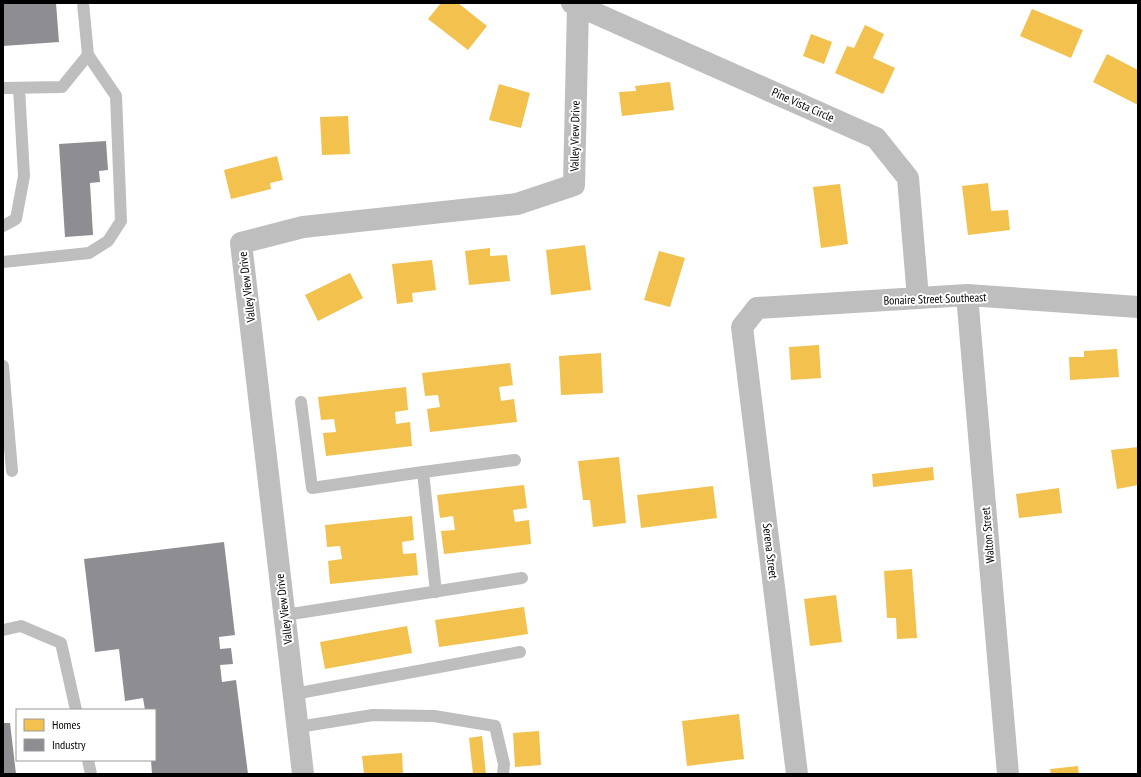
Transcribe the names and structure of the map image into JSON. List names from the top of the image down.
{
  "streets": {
    "street": [
      "Pine Vista Circle",
      "Valley View Drive",
      "Bonaire Street Southeast",
      "Walton Street",
      "Serena Street"
    ]
  },
  "crossings": [
    ["Pine Vista Circle", "Valley View Drive"],
    ["Pine Vista Circle", "Bonaire Street Southeast"],
    ["Bonaire Street Southeast", "Walton Street"],
    ["Bonaire Street Southeast", "Serena Street"]
  ],
  "legend": ["Homes", "Industry"]
}
